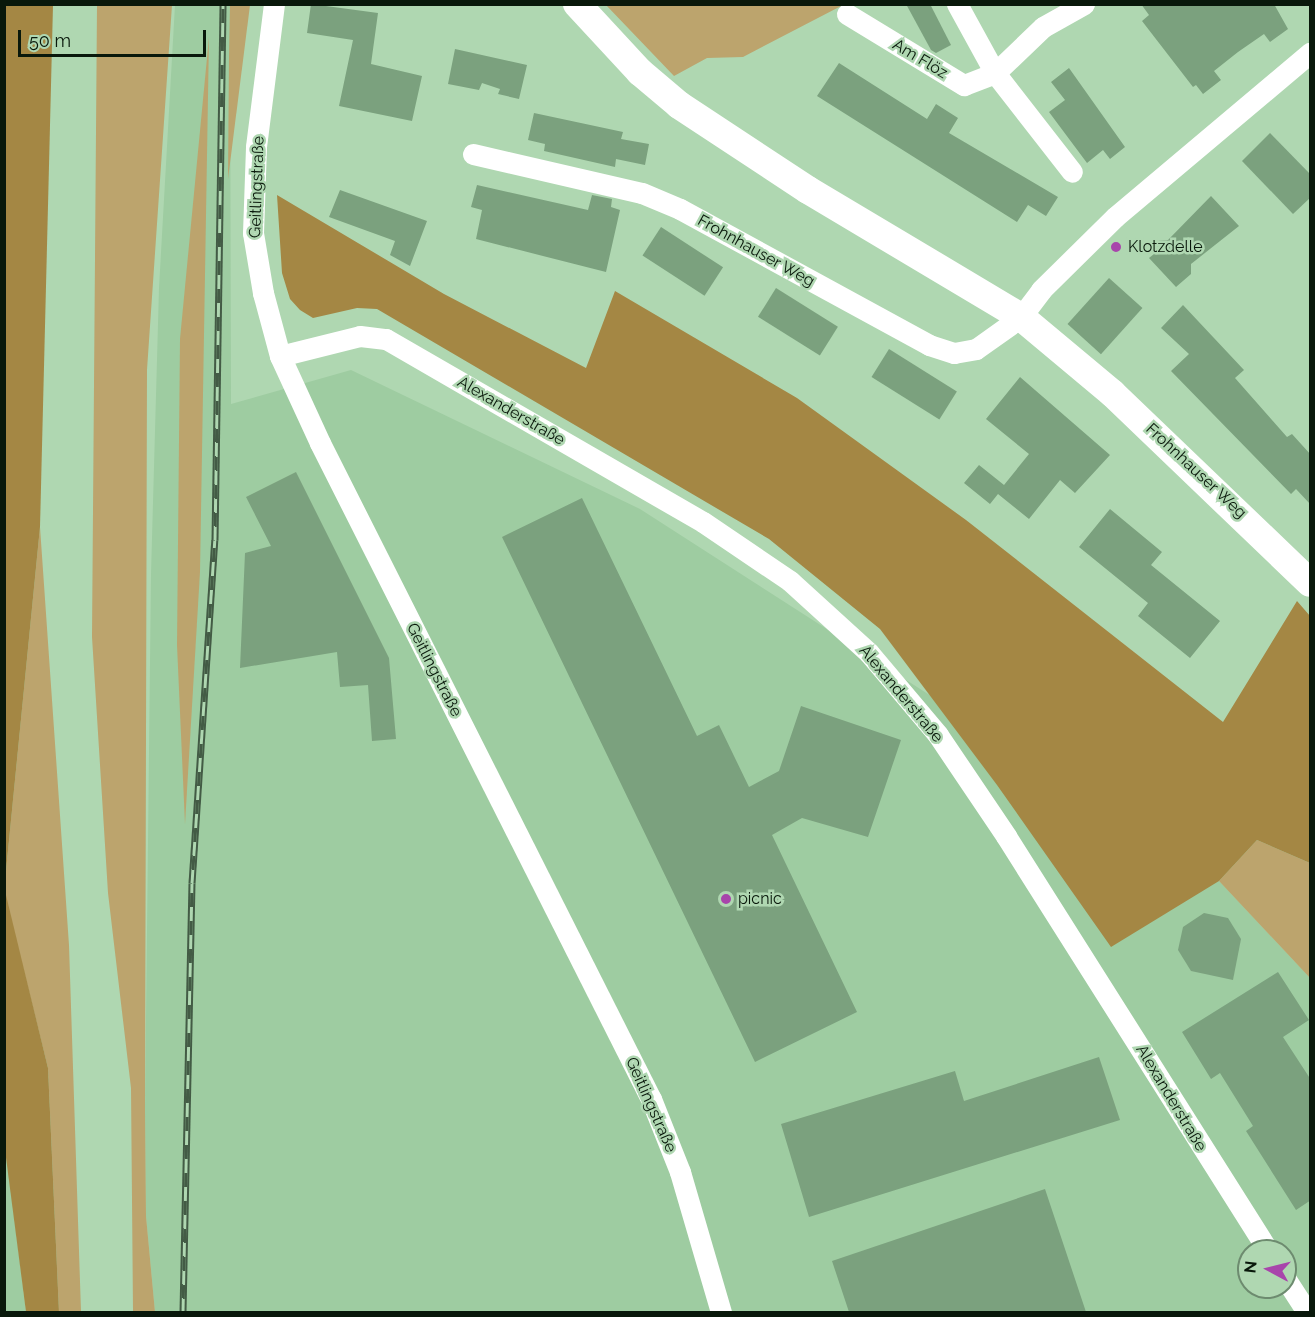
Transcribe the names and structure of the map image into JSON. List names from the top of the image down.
{
  "streets": {
    "main road": ["Frohnhauser Weg"],
    "street": ["Am Flöz", "Geitlingstraße", "Alexanderstraße"]
  },
  "crossings": [
    ["Geitlingstraße", "Alexanderstraße"]
  ],
  "places": ["Klotzdelle", "picnic"],
  "scale_bar": "50 m",
  "north": "left"
}
